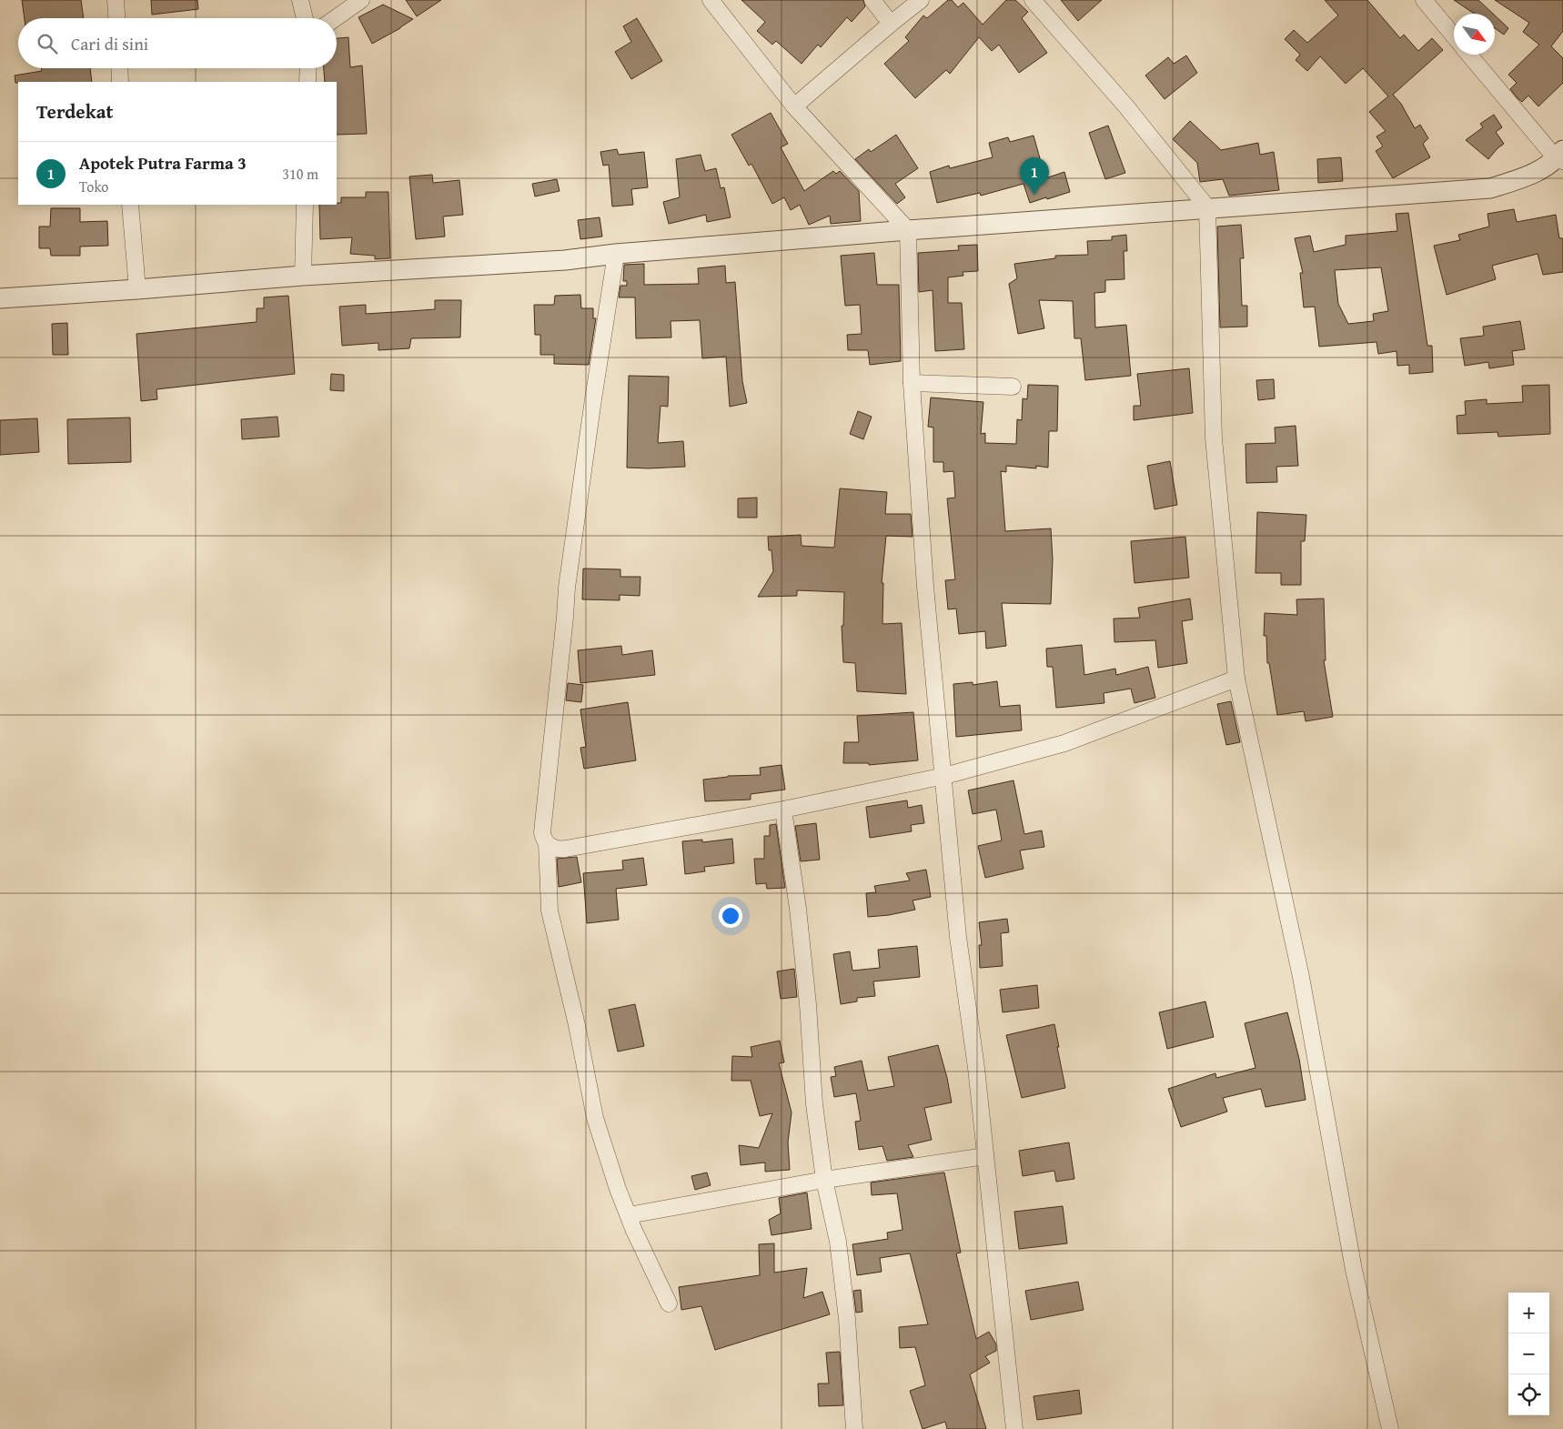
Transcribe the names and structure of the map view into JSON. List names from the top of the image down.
{
  "north": "bottom right",
  "page": {
    "search": "Cari di sini",
    "heading": "Terdekat",
    "list": [
      {
        "mark": "1",
        "name": "Apotek Putra Farma 3",
        "note": "Toko",
        "value": "310 m"
      }
    ],
    "pins": "1",
    "map_buttons": ["+", "−"]
  }
}
